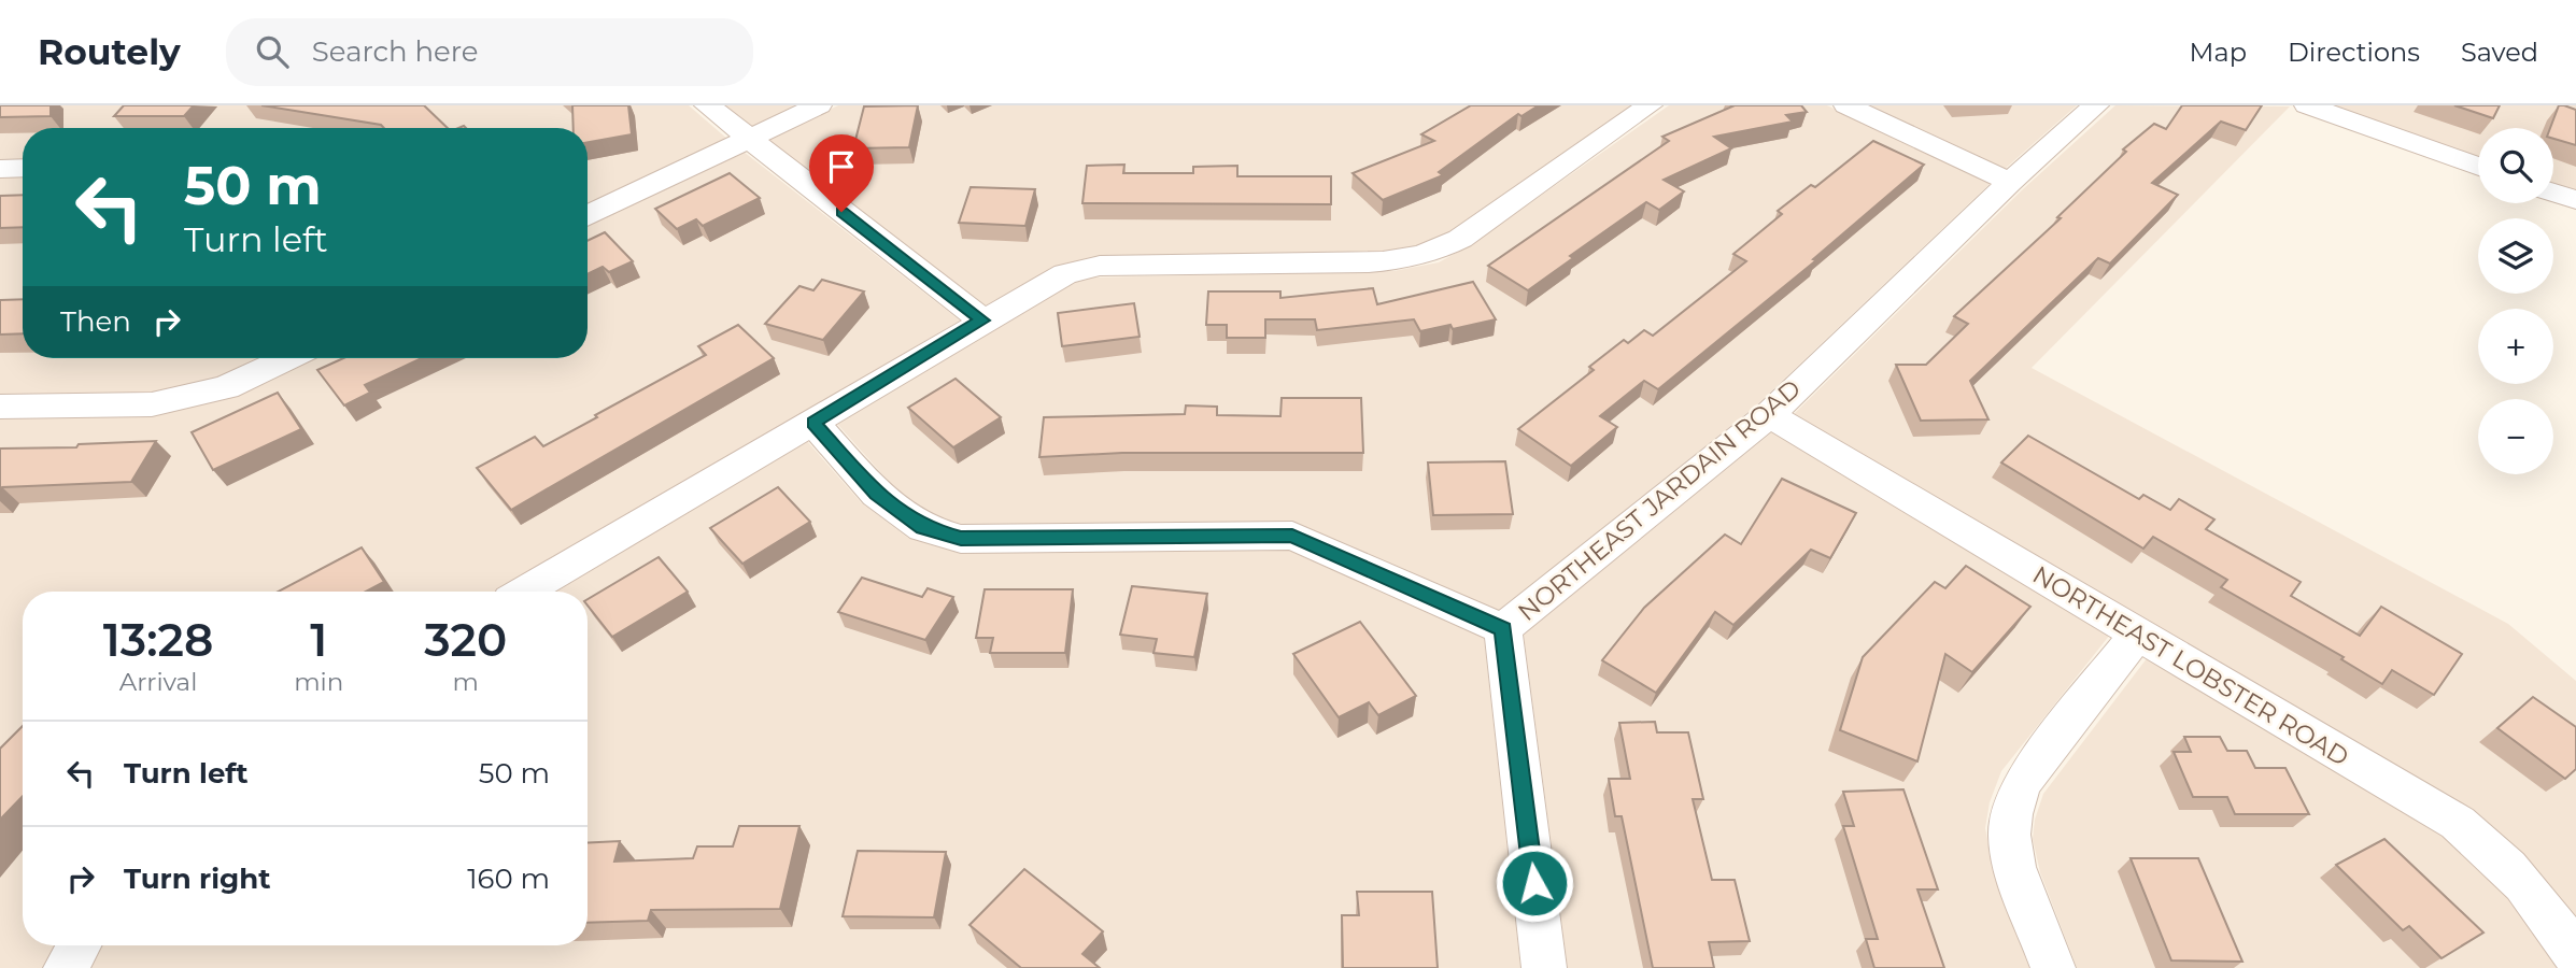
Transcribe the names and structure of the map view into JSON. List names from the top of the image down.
{
  "streets": {
    "street": ["NORTHEAST JARDAIN ROAD", "NORTHEAST LOBSTER ROAD"]
  },
  "crossings": [
    ["NORTHEAST JARDAIN ROAD", "NORTHEAST LOBSTER ROAD"]
  ],
  "page": {
    "header": "Routely",
    "search": "Search here",
    "nav": ["Map", "Directions", "Saved"],
    "map_buttons": ["+", "−"],
    "turn": ["50 m", "Turn left"],
    "then": "Then",
    "eta": [
      "13:28",
      "Arrival",
      "1",
      "min",
      "320",
      "m"
    ],
    "list": [
      {
        "name": "Turn left",
        "value": "50 m"
      },
      {
        "name": "Turn right",
        "value": "160 m"
      }
    ]
  }
}
